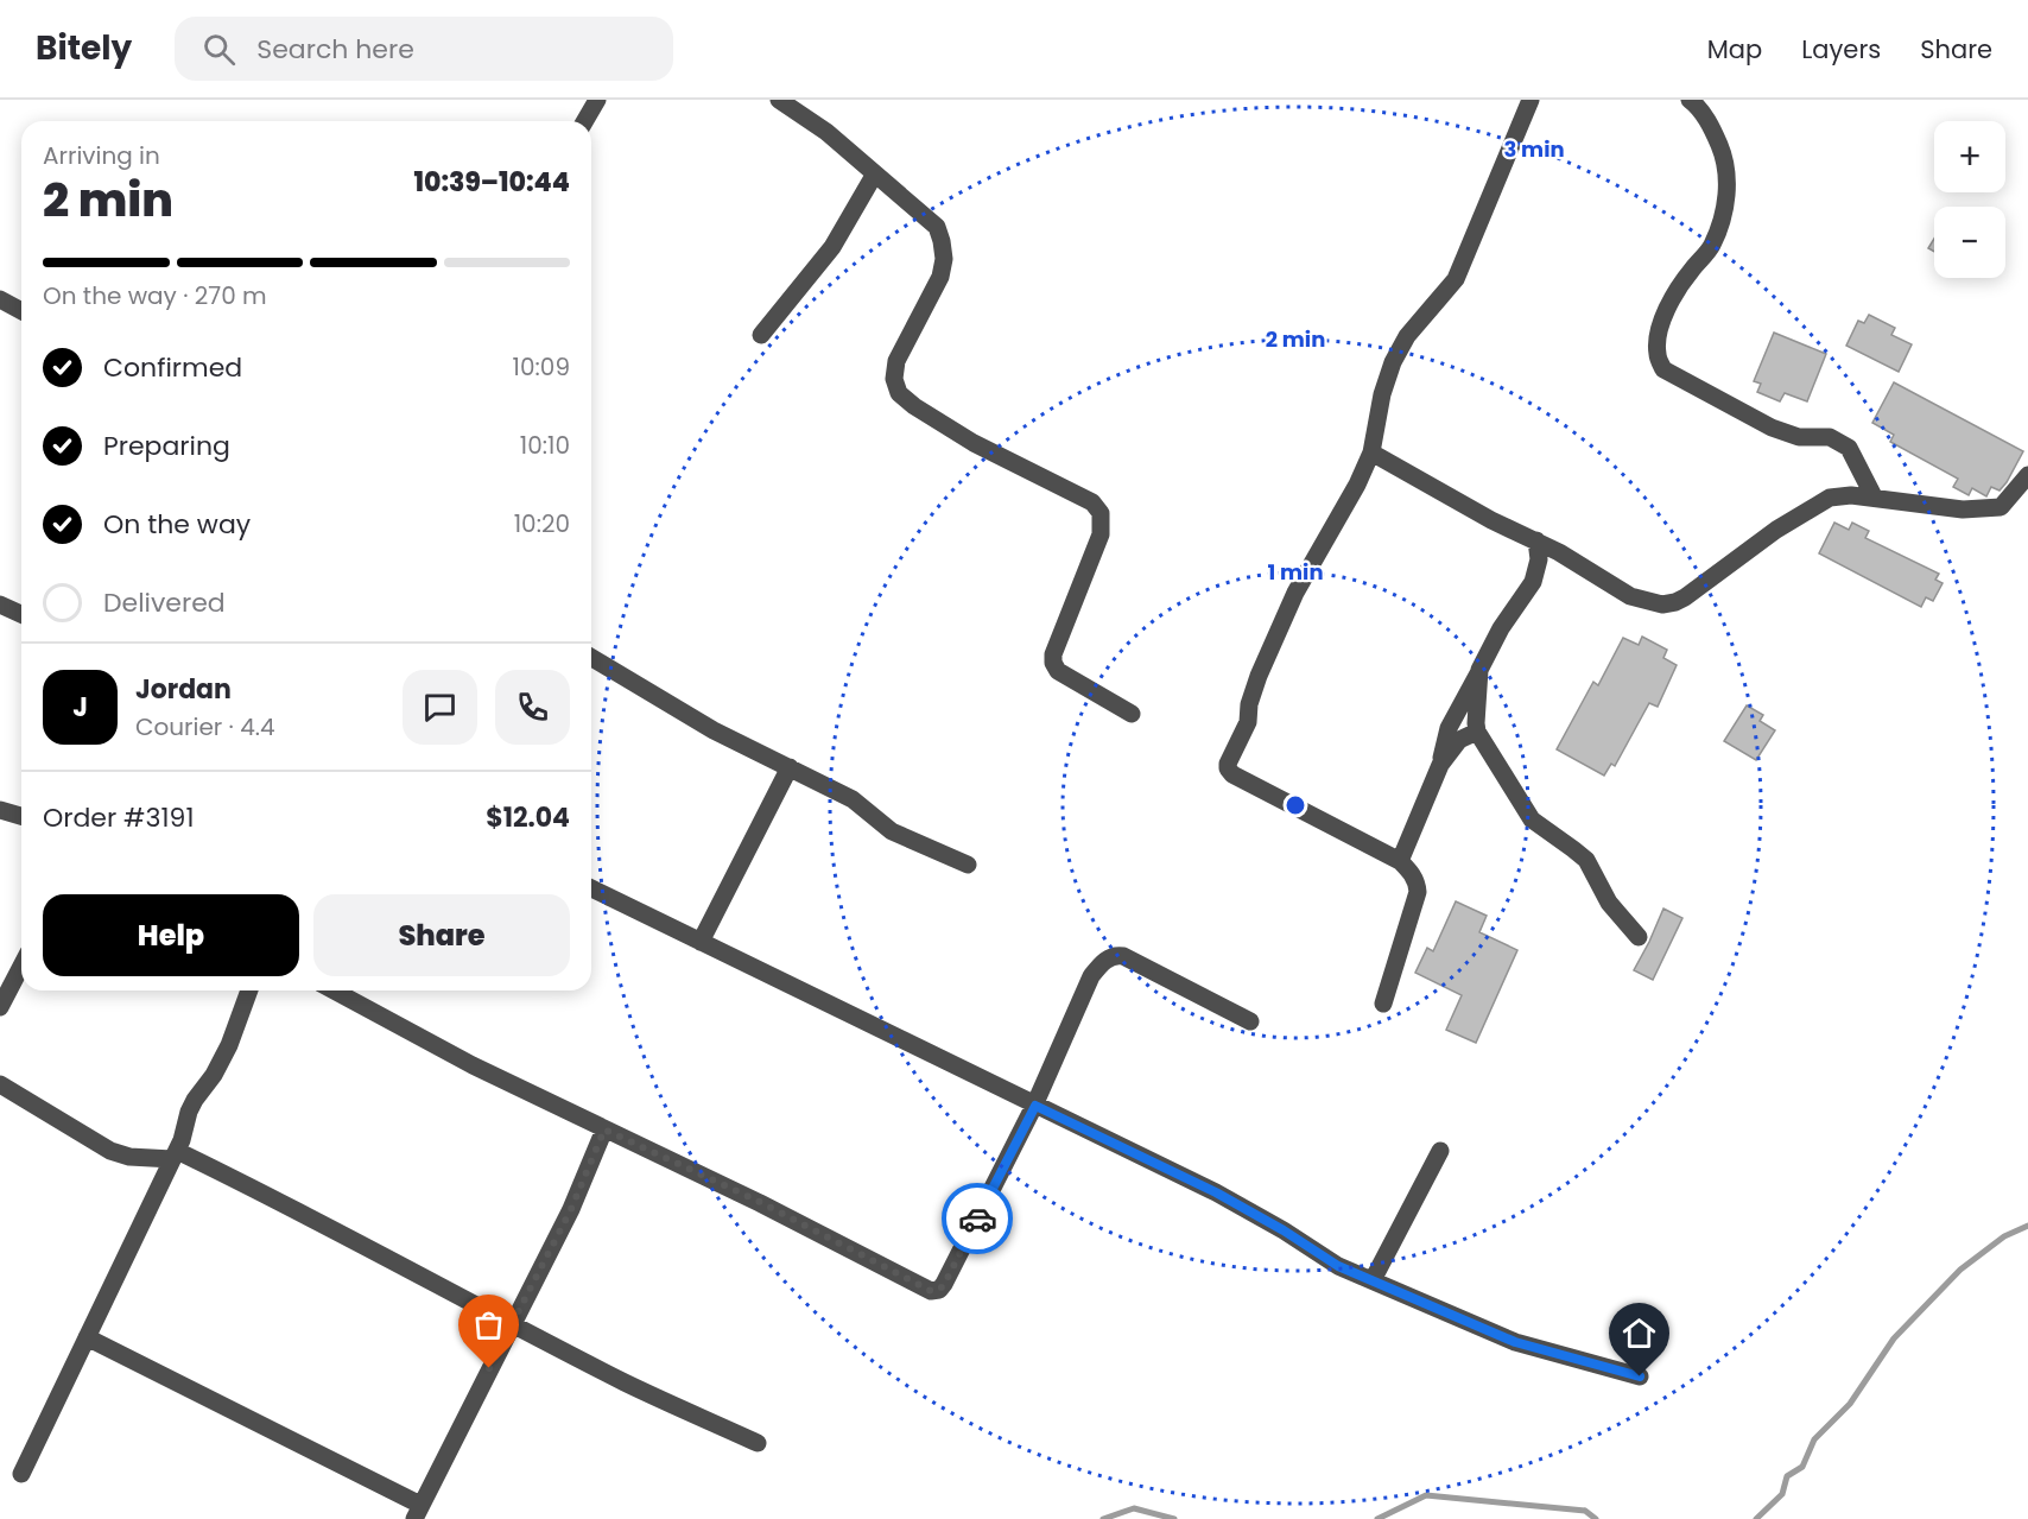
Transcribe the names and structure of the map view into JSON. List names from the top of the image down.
{
  "page": {
    "header": "Bitely",
    "search": "Search here",
    "nav": ["Map", "Layers", "Share"],
    "map_buttons": ["+", "−"],
    "heading": ["2 min", "Arriving in", "10:39–10:44"],
    "panel": [
      "Jordan",
      "Courier · 4.4",
      "Order #3191",
      "$12.04"
    ],
    "bar": "On the way · 270 m",
    "list": [
      ["Confirmed", "10:09"],
      ["Preparing", "10:10"],
      ["On the way", "10:20"],
      "Delivered"
    ],
    "round": "J",
    "buttons": ["Help", "Share"]
  },
  "rings": ["3 min", "2 min", "1 min"]
}
